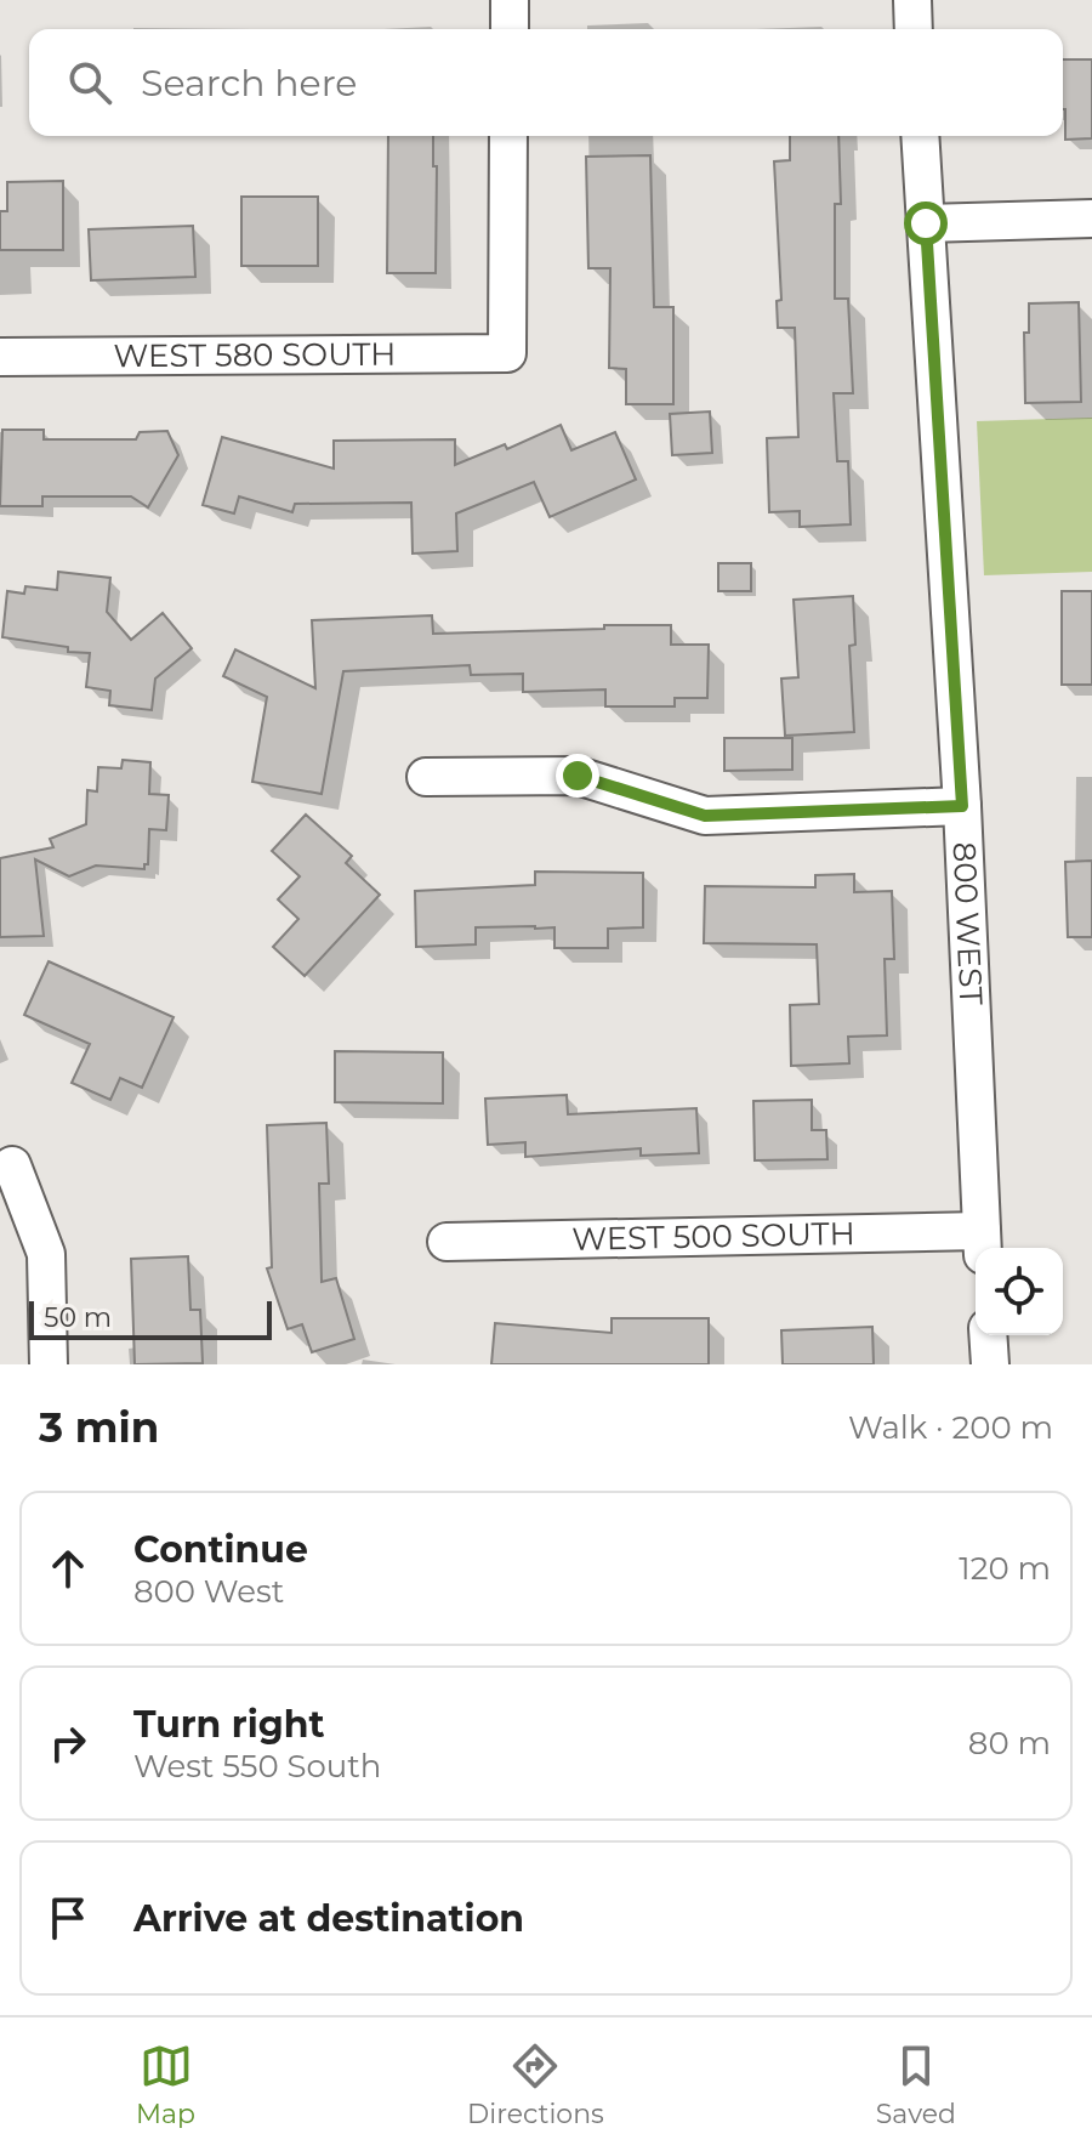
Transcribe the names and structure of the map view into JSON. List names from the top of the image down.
{
  "streets": {
    "street": ["WEST 580 SOUTH", "800 WEST", "WEST 500 SOUTH"]
  },
  "crossings": [
    ["800 WEST", "WEST 500 SOUTH"]
  ],
  "scale_bar": "50 m",
  "page": {
    "search": "Search here",
    "scale": "50 m",
    "heading": ["3 min", "Walk · 200 m"],
    "list": [
      ["Continue", "800 West", "120 m"],
      ["Turn right", "West 550 South", "80 m"],
      "Arrive at destination"
    ],
    "nav": ["Map", "Directions", "Saved"]
  }
}
